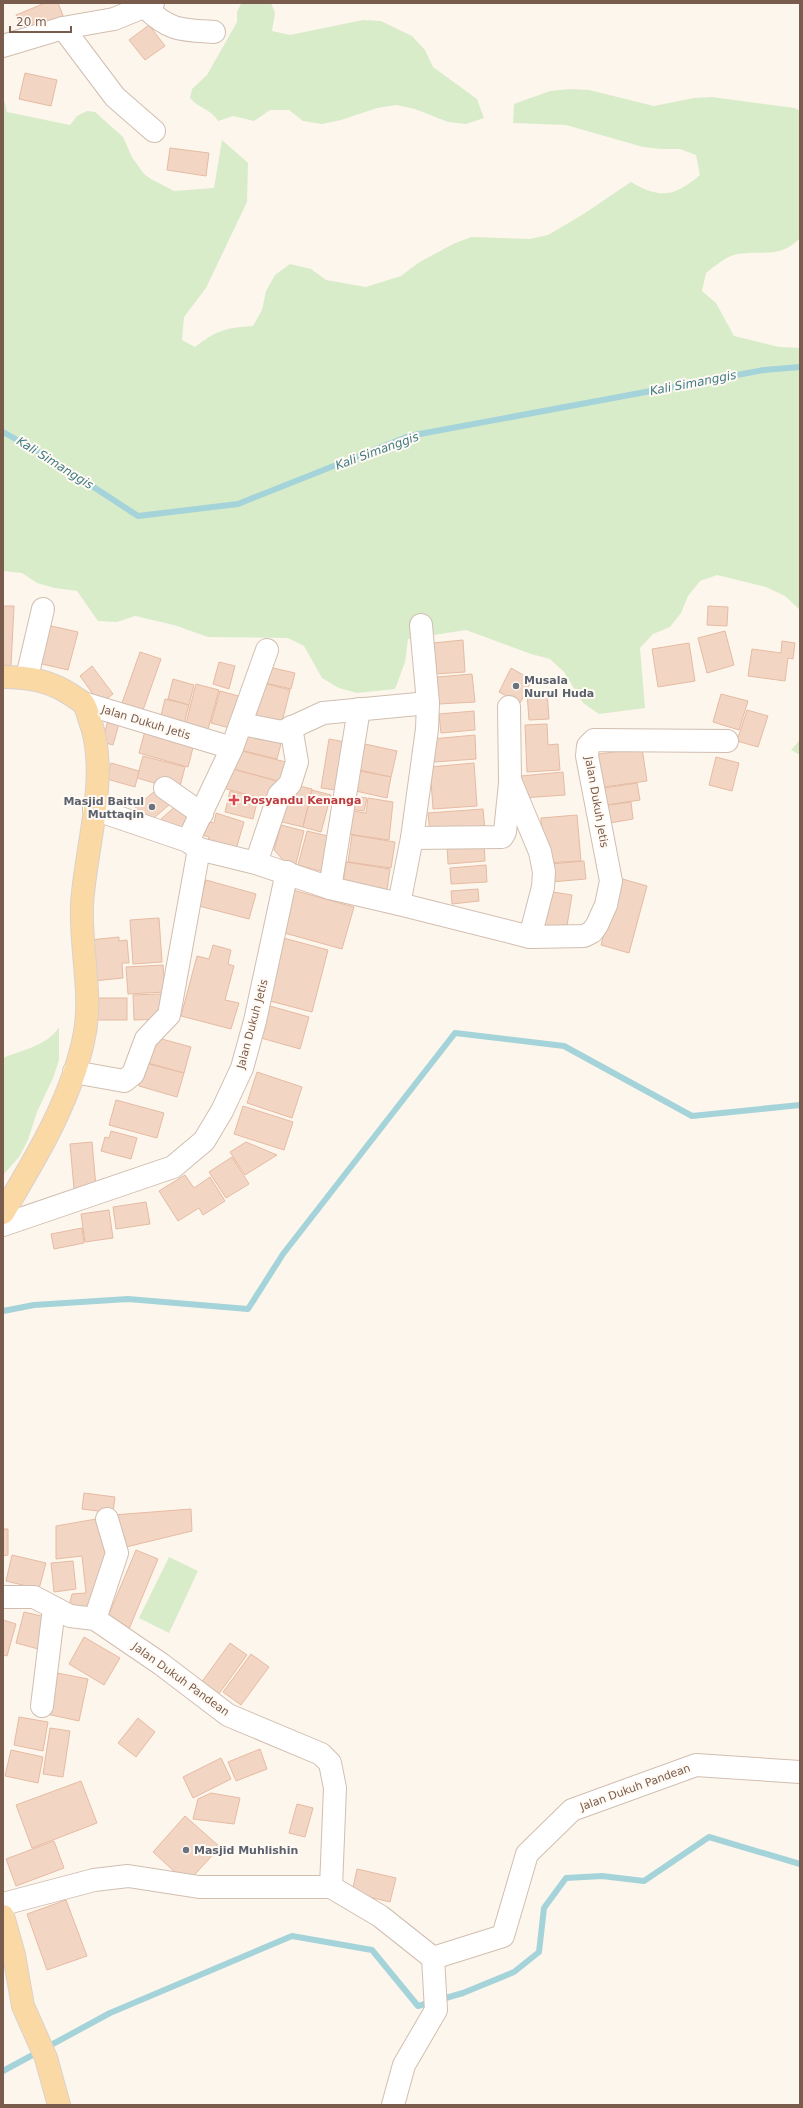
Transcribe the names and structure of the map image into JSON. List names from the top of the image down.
{
  "streets": {
    "street": ["Jalan Dukuh Jetis", "Jalan Dukuh Pandean"]
  },
  "water": ["Kali Simanggis"],
  "places": {
    "other": ["Musala Nurul Huda", "Masjid Baitul Muttaqin", "Masjid Muhlishin"],
    "health": ["Posyandu Kenanga"]
  },
  "scale_bar": "20 m"
}
